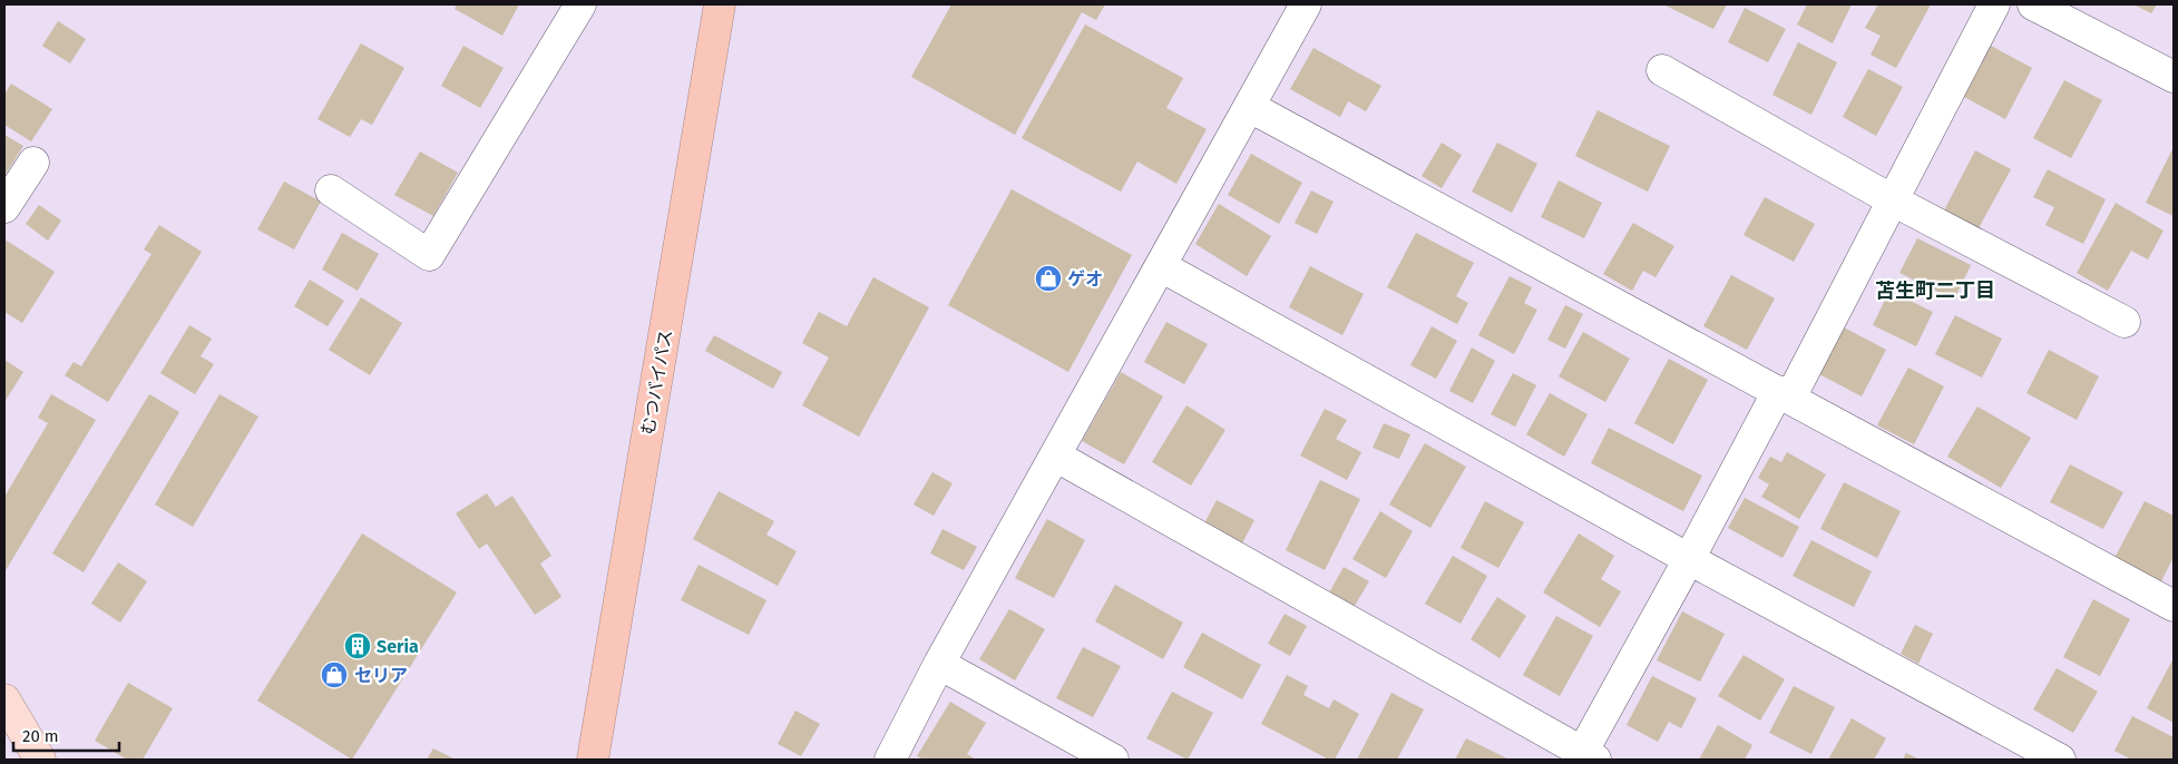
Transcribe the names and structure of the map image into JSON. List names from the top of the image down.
{
  "streets": {
    "highway": ["むつバイパス"]
  },
  "districts": ["苫生町二丁目"],
  "places": {
    "shop": ["ゲオ", "セリア"],
    "building": ["Seria"]
  },
  "scale_bar": "20 m"
}
